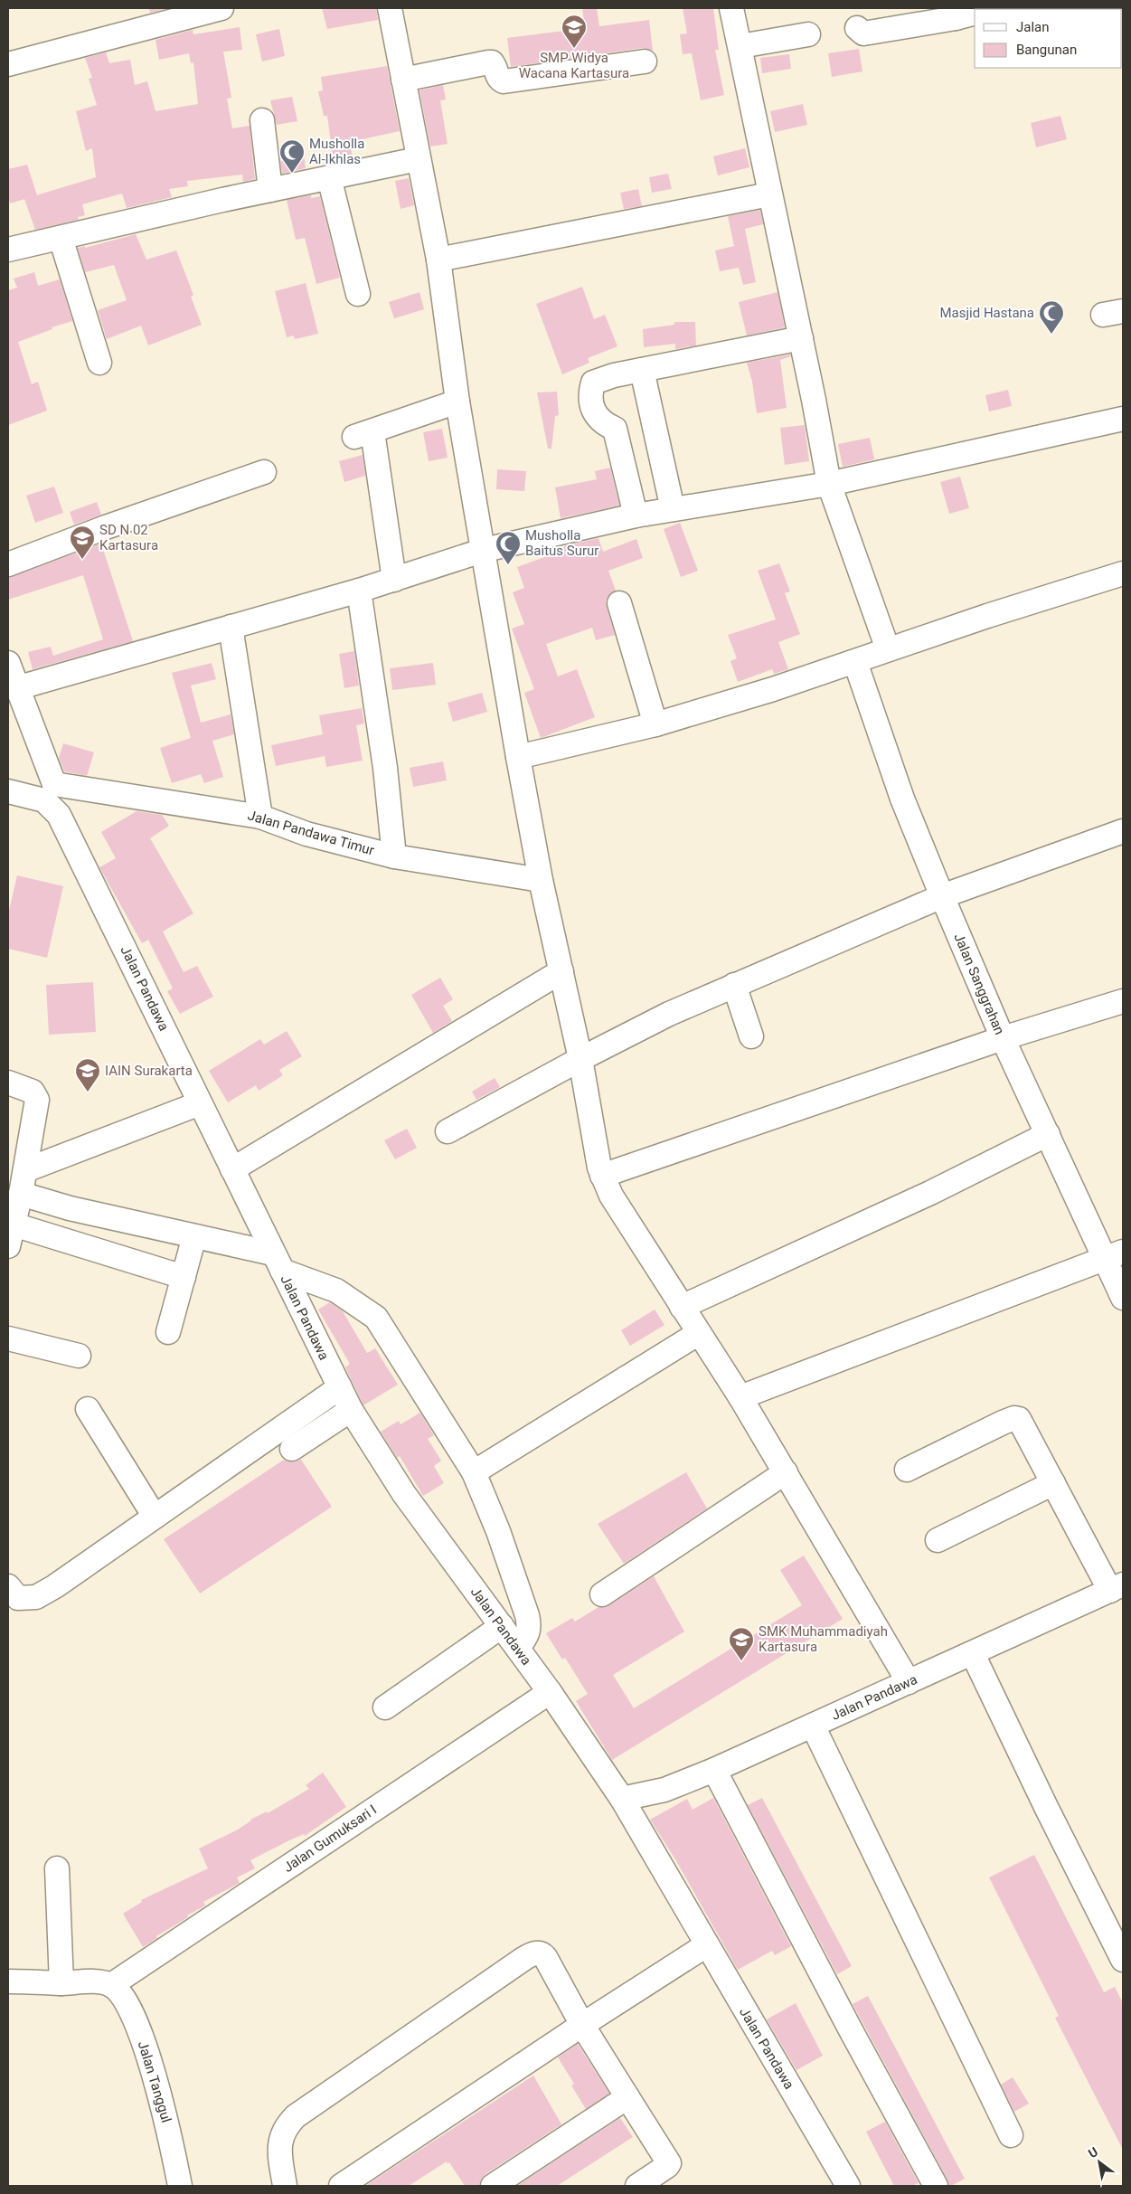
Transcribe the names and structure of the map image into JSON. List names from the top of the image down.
{
  "streets": {
    "street": [
      "Jalan Pandawa Timur",
      "Jalan Sanggrahan",
      "Jalan Pandawa",
      "Jalan Gumuksari I",
      "Jalan Tanggul"
    ]
  },
  "crossings": [
    ["Jalan Pandawa Timur", "Jalan Pandawa"],
    ["Jalan Pandawa", "Jalan Gumuksari I"],
    ["Jalan Gumuksari I", "Jalan Tanggul"]
  ],
  "places": {
    "school or university": [
      "SMP Widya Wacana Kartasura",
      "SD N 02 Kartasura",
      "IAIN Surakarta",
      "SMK Muhammadiyah Kartasura"
    ],
    "mosque": ["Musholla Al-Ikhlas", "Masjid Hastana", "Musholla Baitus Surur"]
  },
  "legend": ["Jalan", "Bangunan"],
  "north": "top left"
}
